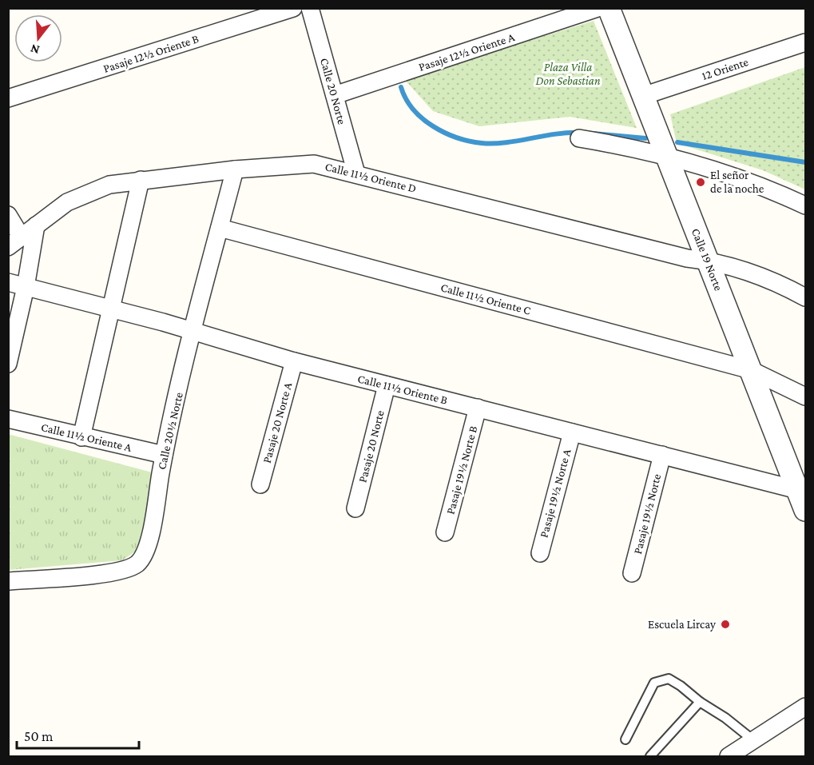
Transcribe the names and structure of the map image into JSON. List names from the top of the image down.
{
  "streets": {
    "street": [
      "Pasaje 12½ Oriente A",
      "Pasaje 12½ Oriente B",
      "12 Oriente",
      "Calle 20 Norte",
      "Calle 11½ Oriente D",
      "Calle 19 Norte",
      "Calle 11½ Oriente C",
      "Calle 11½ Oriente B",
      "Pasaje 20 Norte A",
      "Calle 20½ Norte",
      "Calle 11½ Oriente A",
      "Pasaje 20 Norte",
      "Pasaje 19½ Norte B",
      "Pasaje 19½ Norte A",
      "Pasaje 19½ Norte"
    ]
  },
  "crossings": [
    ["Pasaje 12½ Oriente A", "Calle 20 Norte"],
    ["12 Oriente", "Calle 19 Norte"],
    ["Calle 20 Norte", "Calle 11½ Oriente D"],
    ["Calle 11½ Oriente D", "Calle 19 Norte"],
    ["Calle 11½ Oriente D", "Calle 20½ Norte"],
    ["Calle 19 Norte", "Calle 11½ Oriente C"],
    ["Calle 19 Norte", "Calle 11½ Oriente B"],
    ["Calle 11½ Oriente C", "Calle 20½ Norte"],
    ["Calle 11½ Oriente B", "Pasaje 20 Norte A"],
    ["Calle 11½ Oriente B", "Calle 20½ Norte"],
    ["Calle 11½ Oriente B", "Pasaje 20 Norte"],
    ["Calle 11½ Oriente B", "Pasaje 19½ Norte B"],
    ["Calle 11½ Oriente B", "Pasaje 19½ Norte A"],
    ["Calle 11½ Oriente B", "Pasaje 19½ Norte"],
    ["Calle 20½ Norte", "Calle 11½ Oriente A"]
  ],
  "parks": ["Plaza Villa Don Sebastian"],
  "places": ["El señor de la noche", "Escuela Lircay"],
  "scale_bar": "50 m",
  "north": "bottom"
}
